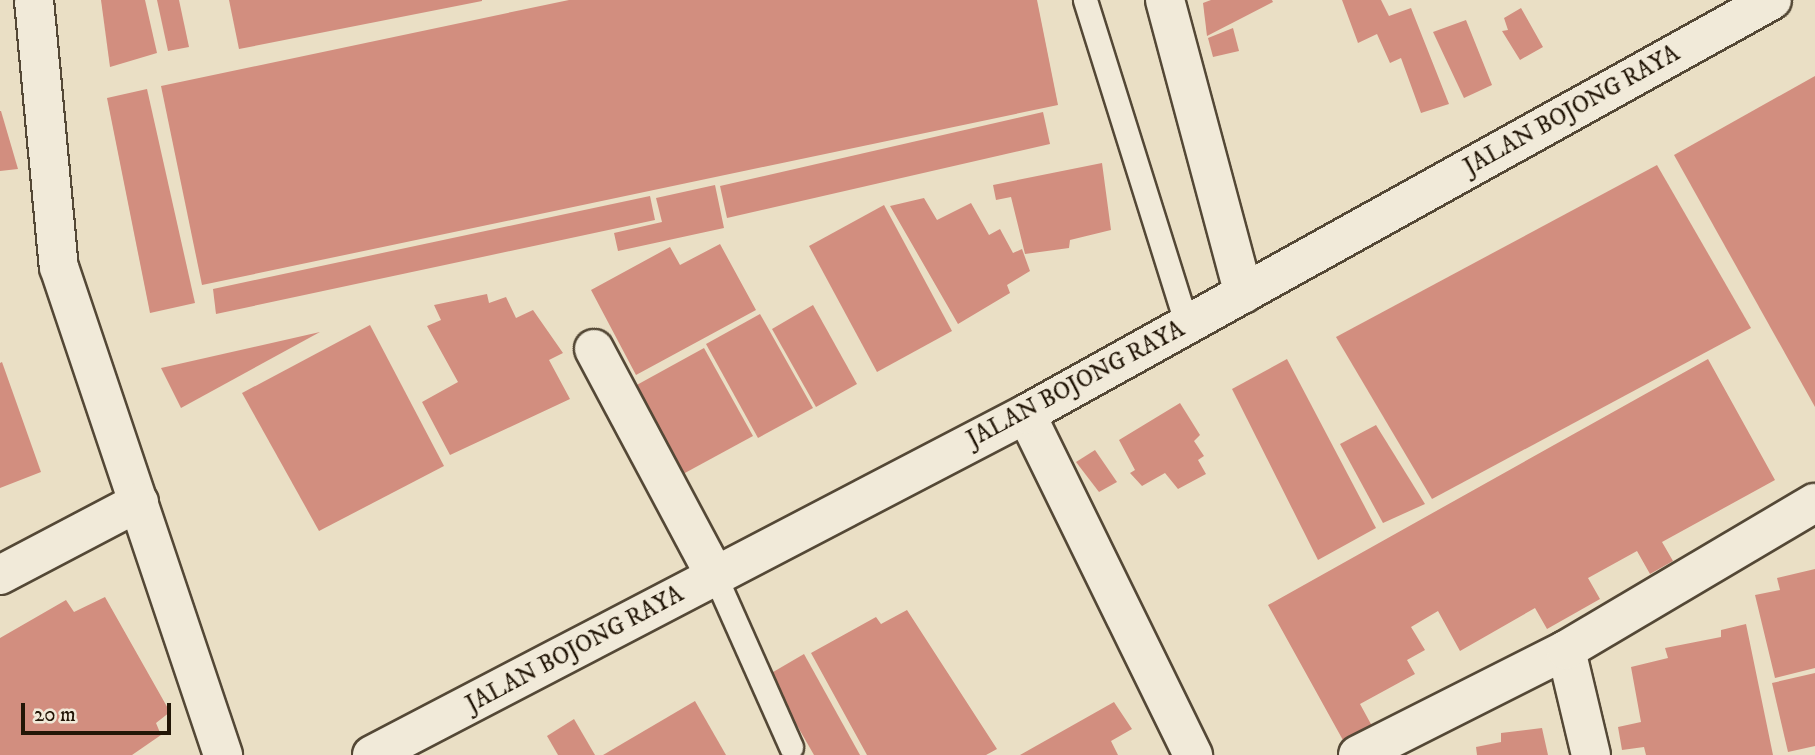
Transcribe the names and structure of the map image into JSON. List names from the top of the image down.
{
  "streets": {
    "street": ["JALAN BOJONG RAYA"]
  },
  "scale_bar": "20 m"
}
